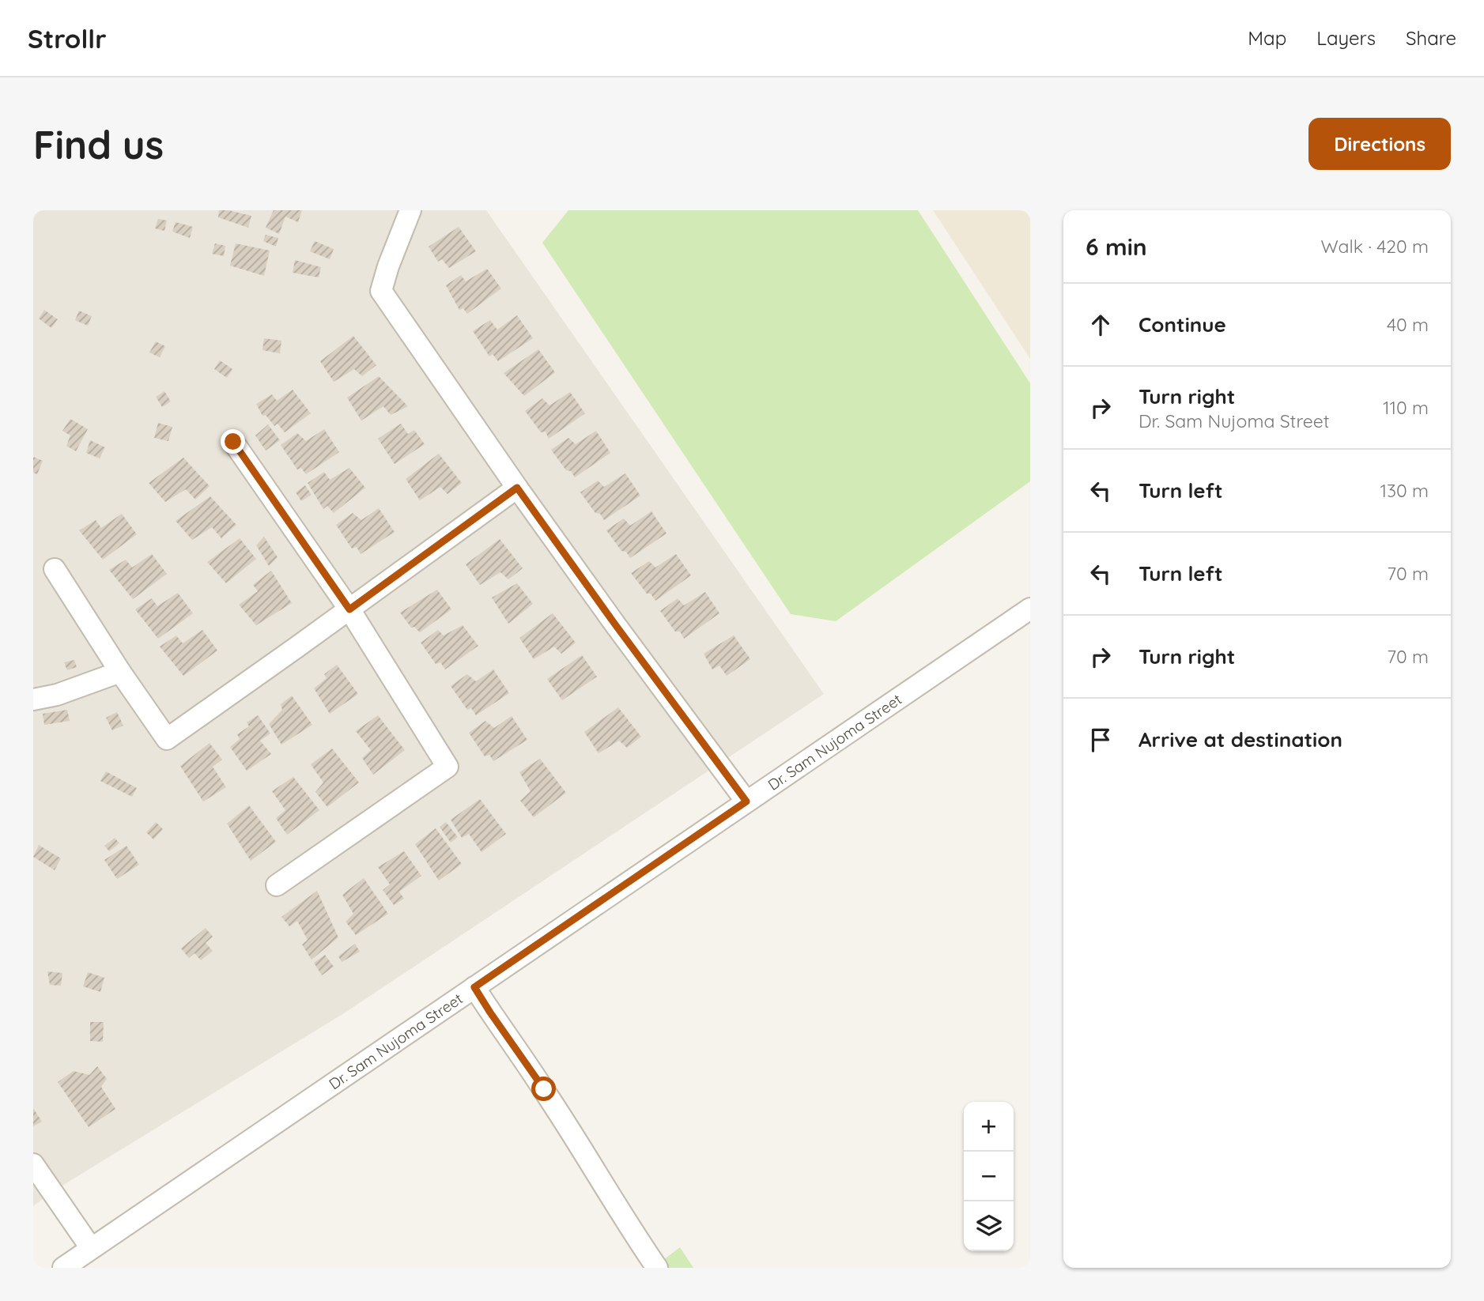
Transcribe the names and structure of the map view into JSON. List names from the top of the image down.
{
  "streets": {
    "street": ["Dr. Sam Nujoma Street"]
  },
  "page": {
    "header": "Strollr",
    "nav": ["Map", "Layers", "Share"],
    "buttons": "Directions",
    "title": "Find us",
    "heading": ["6 min", "Walk · 420 m"],
    "list": [
      ["Continue", "40 m"],
      ["Turn right", "Dr. Sam Nujoma Street", "110 m"],
      ["Turn left", "130 m"],
      ["Turn left", "70 m"],
      ["Turn right", "70 m"],
      "Arrive at destination"
    ],
    "map_buttons": ["+", "−"]
  }
}
